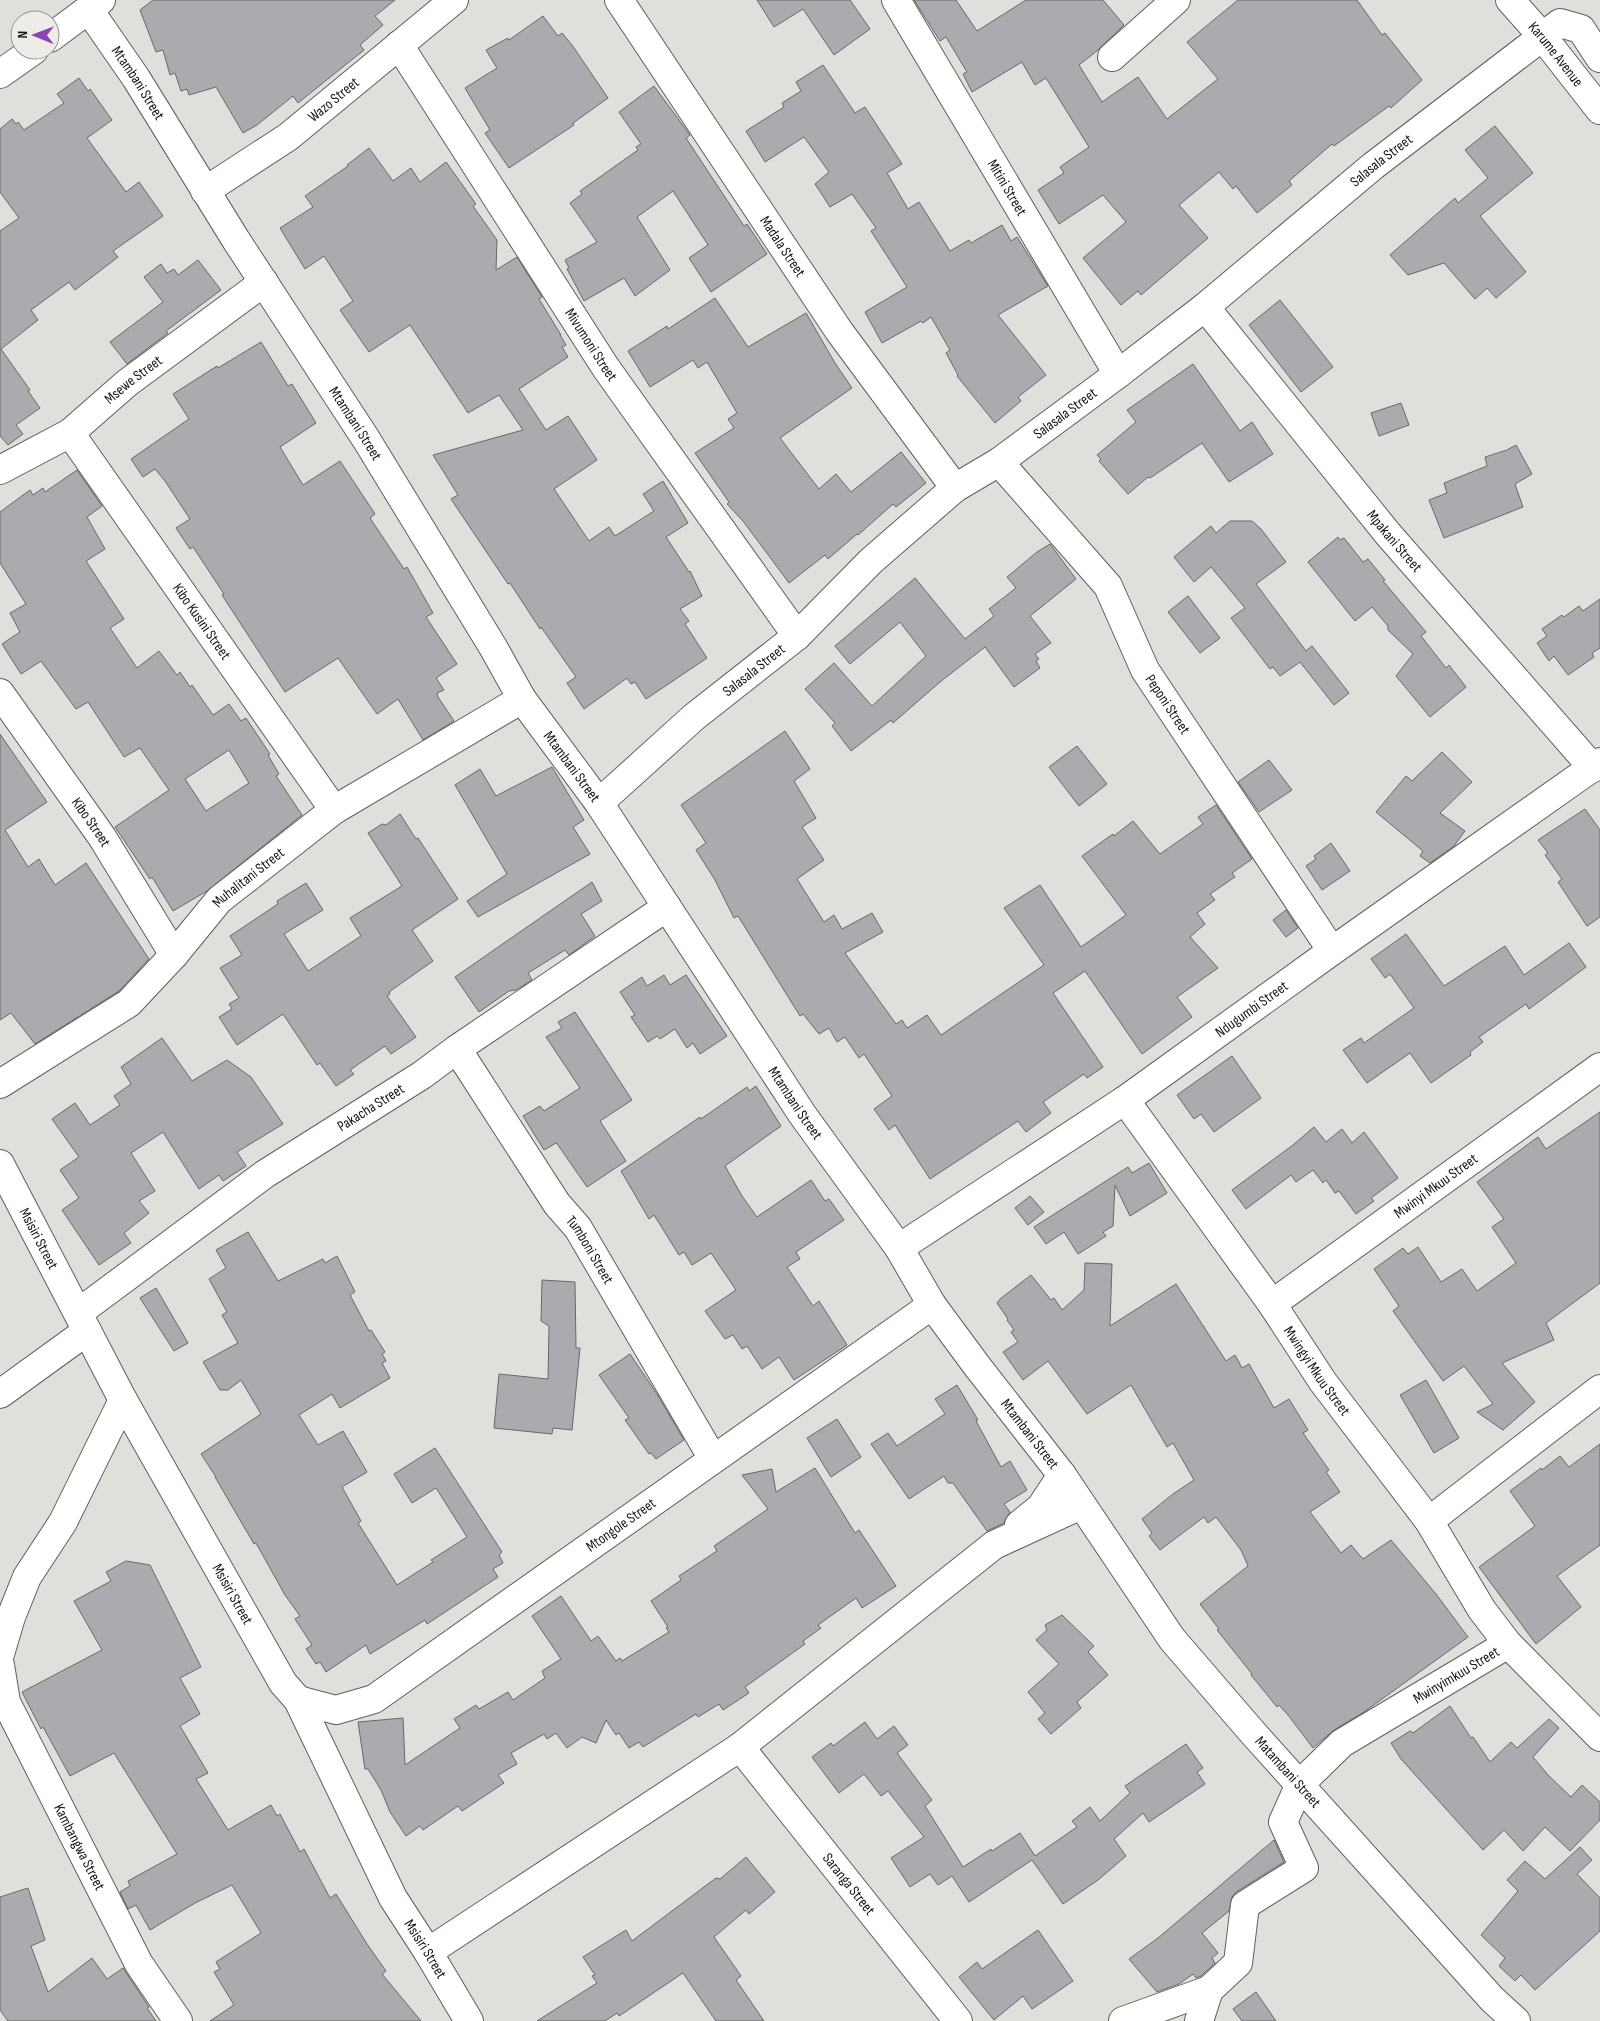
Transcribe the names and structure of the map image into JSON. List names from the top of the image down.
{
  "streets": {
    "street": [
      "Karume Avenue",
      "Mtambani Street",
      "Wazo Street",
      "Salasala Street",
      "Mitini Street",
      "Madala Street",
      "Mivumoni Street",
      "Msewe Street",
      "Mpakani Street",
      "Kibo Kusini Street",
      "Peponi Street",
      "Kibo Street",
      "Muhalitani Street",
      "Ndugumbi Street",
      "Pakacha Street",
      "Mwinyi Mkuu Street",
      "Msisiri Street",
      "Tumboni Street",
      "Mwingyi Mkuu Street",
      "Mtongole Street",
      "Mwinyimkuu Street",
      "Matambani Street",
      "Kambangwa Street",
      "Saranga Street"
    ]
  },
  "crossings": [
    ["Karume Avenue", "Salasala Street"],
    ["Mtambani Street", "Wazo Street"],
    ["Mtambani Street", "Salasala Street"],
    ["Mtambani Street", "Msewe Street"],
    ["Mtambani Street", "Muhalitani Street"],
    ["Mtambani Street", "Ndugumbi Street"],
    ["Mtambani Street", "Pakacha Street"],
    ["Mtambani Street", "Mtongole Street"],
    ["Mtambani Street", "Matambani Street"],
    ["Wazo Street", "Mivumoni Street"],
    ["Salasala Street", "Mitini Street"],
    ["Salasala Street", "Madala Street"],
    ["Salasala Street", "Mivumoni Street"],
    ["Salasala Street", "Mpakani Street"],
    ["Salasala Street", "Peponi Street"],
    ["Msewe Street", "Kibo Kusini Street"],
    ["Mpakani Street", "Ndugumbi Street"],
    ["Kibo Kusini Street", "Muhalitani Street"],
    ["Peponi Street", "Ndugumbi Street"],
    ["Kibo Street", "Muhalitani Street"],
    ["Ndugumbi Street", "Mwingyi Mkuu Street"],
    ["Pakacha Street", "Msisiri Street"],
    ["Pakacha Street", "Tumboni Street"],
    ["Mwinyi Mkuu Street", "Mwingyi Mkuu Street"],
    ["Msisiri Street", "Mtongole Street"],
    ["Tumboni Street", "Mtongole Street"],
    ["Mwingyi Mkuu Street", "Mwinyimkuu Street"],
    ["Mwinyimkuu Street", "Matambani Street"]
  ],
  "north": "left"
}
